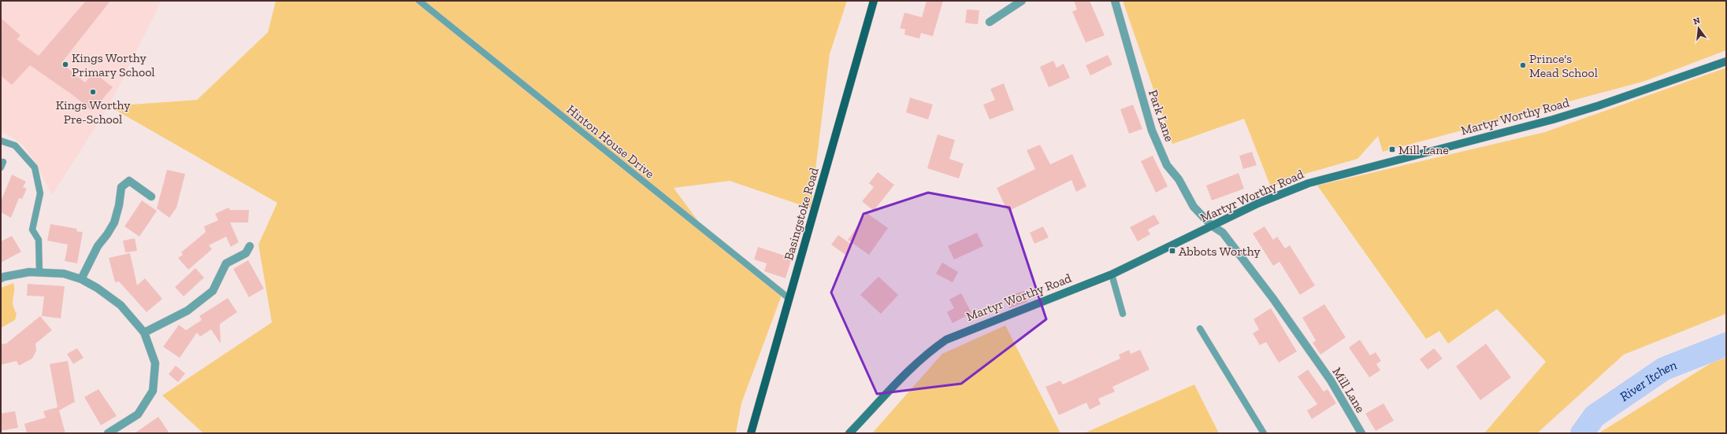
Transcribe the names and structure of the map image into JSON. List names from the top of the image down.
{
  "streets": {
    "main road": ["Martyr Worthy Road", "Basingstoke Road"],
    "street": ["Park Lane", "Mill Lane"],
    "lane": ["Hinton House Drive"]
  },
  "crossings": [
    ["Park Lane", "Martyr Worthy Road"],
    ["Park Lane", "Mill Lane"],
    ["Martyr Worthy Road", "Mill Lane"],
    ["Hinton House Drive", "Basingstoke Road"]
  ],
  "water": ["River Itchen"],
  "places": {
    "other": ["Kings Worthy Primary School", "Prince's Mead School", "Kings Worthy Pre-School"],
    "transit": ["Mill Lane", "Abbots Worthy"]
  },
  "north": "top"
}
